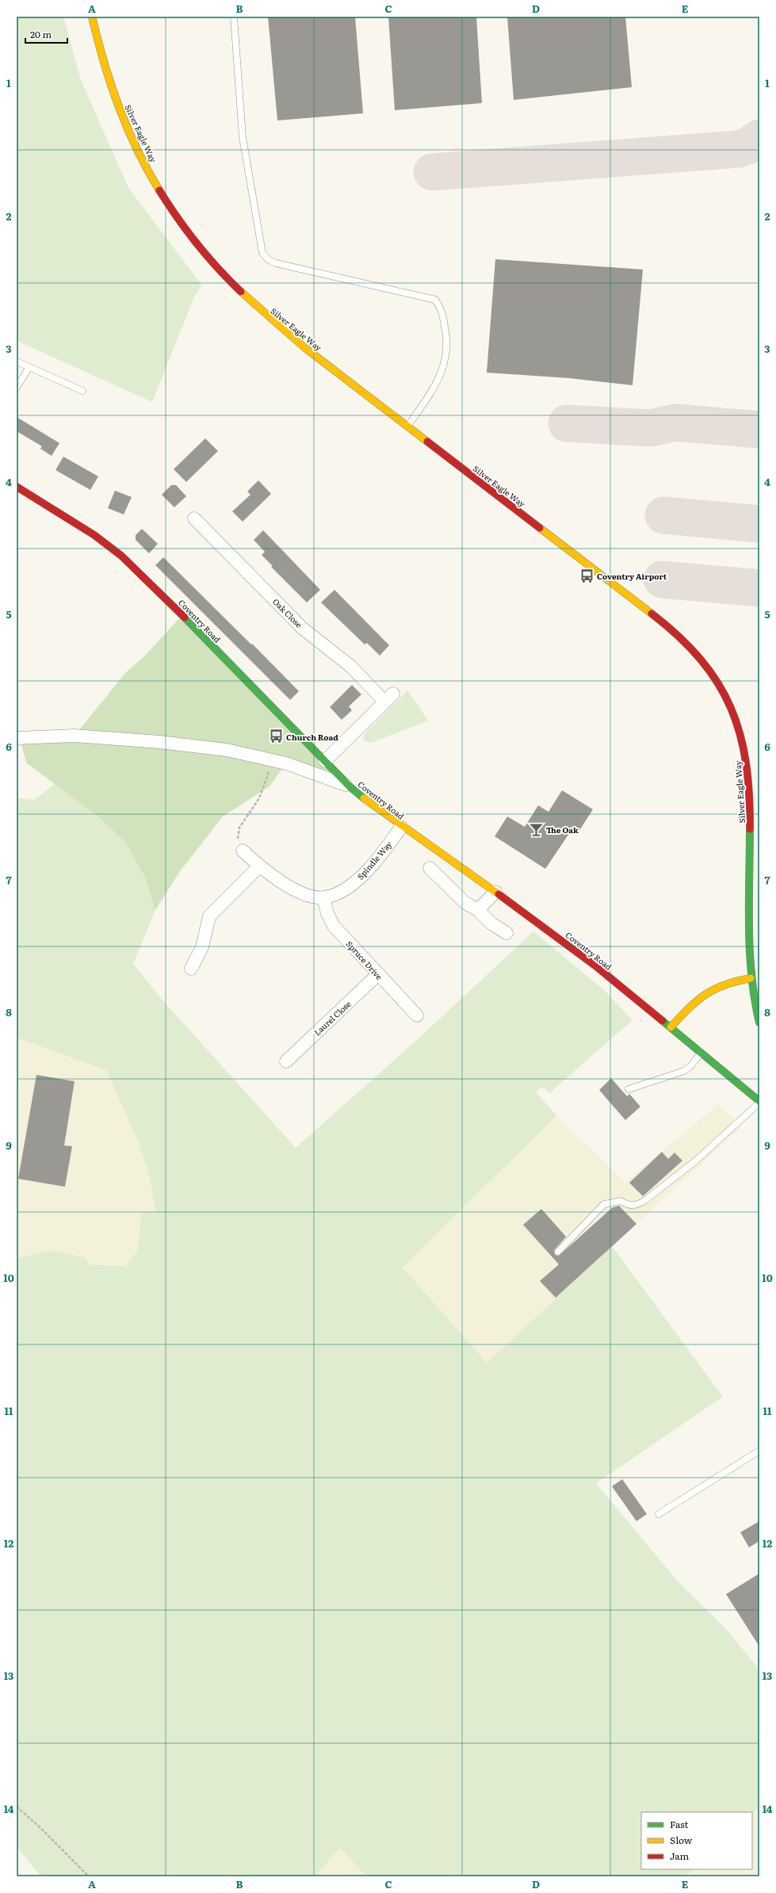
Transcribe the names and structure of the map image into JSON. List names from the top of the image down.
{
  "streets": {
    "street": [
      "Silver Eagle Way",
      "Oak Close",
      "Coventry Road",
      "Spindle Way",
      "Spruce Drive",
      "Laurel Close"
    ]
  },
  "crossings": [
    ["Oak Close", "Coventry Road"],
    ["Coventry Road", "Spindle Way"],
    ["Spindle Way", "Spruce Drive"],
    ["Spruce Drive", "Laurel Close"]
  ],
  "places": {
    "bus stop": ["Coventry Airport", "Church Road"],
    "bar": ["The Oak"]
  },
  "legend": ["Fast", "Slow", "Jam"],
  "scale_bar": "20 m",
  "grid": {
    "columns": [
      "A",
      "B",
      "C",
      "D",
      "E"
    ],
    "rows": [
      "1",
      "2",
      "3",
      "4",
      "5",
      "6",
      "7",
      "8",
      "9",
      "10",
      "11",
      "12",
      "13",
      "14"
    ]
  }
}
